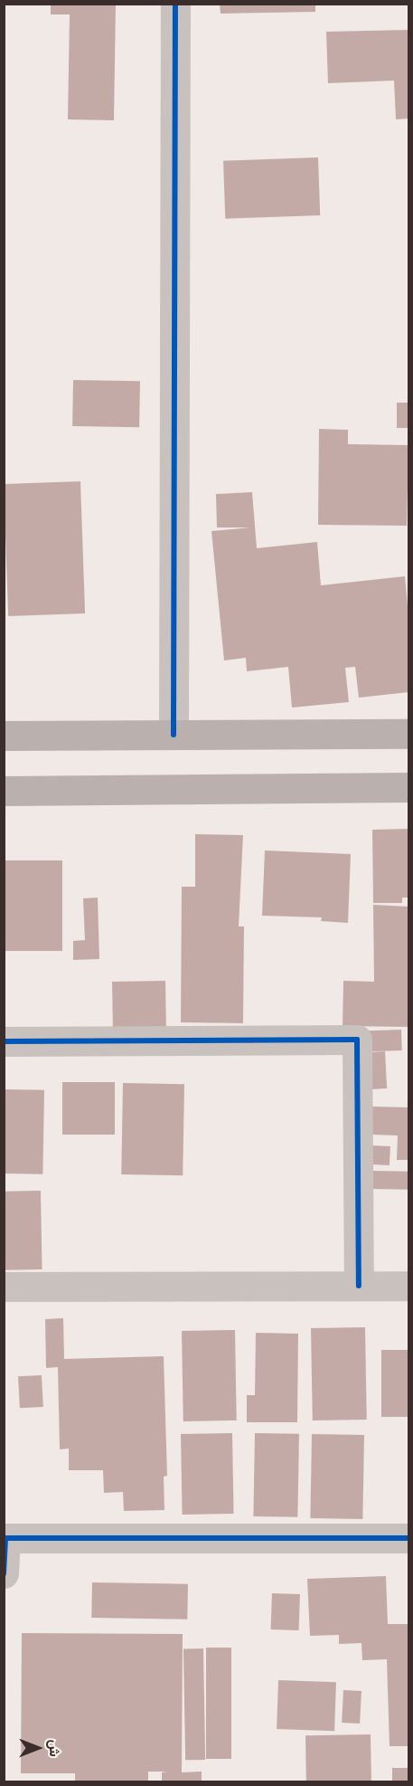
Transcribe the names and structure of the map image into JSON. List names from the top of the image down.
{
  "north": "right"
}
